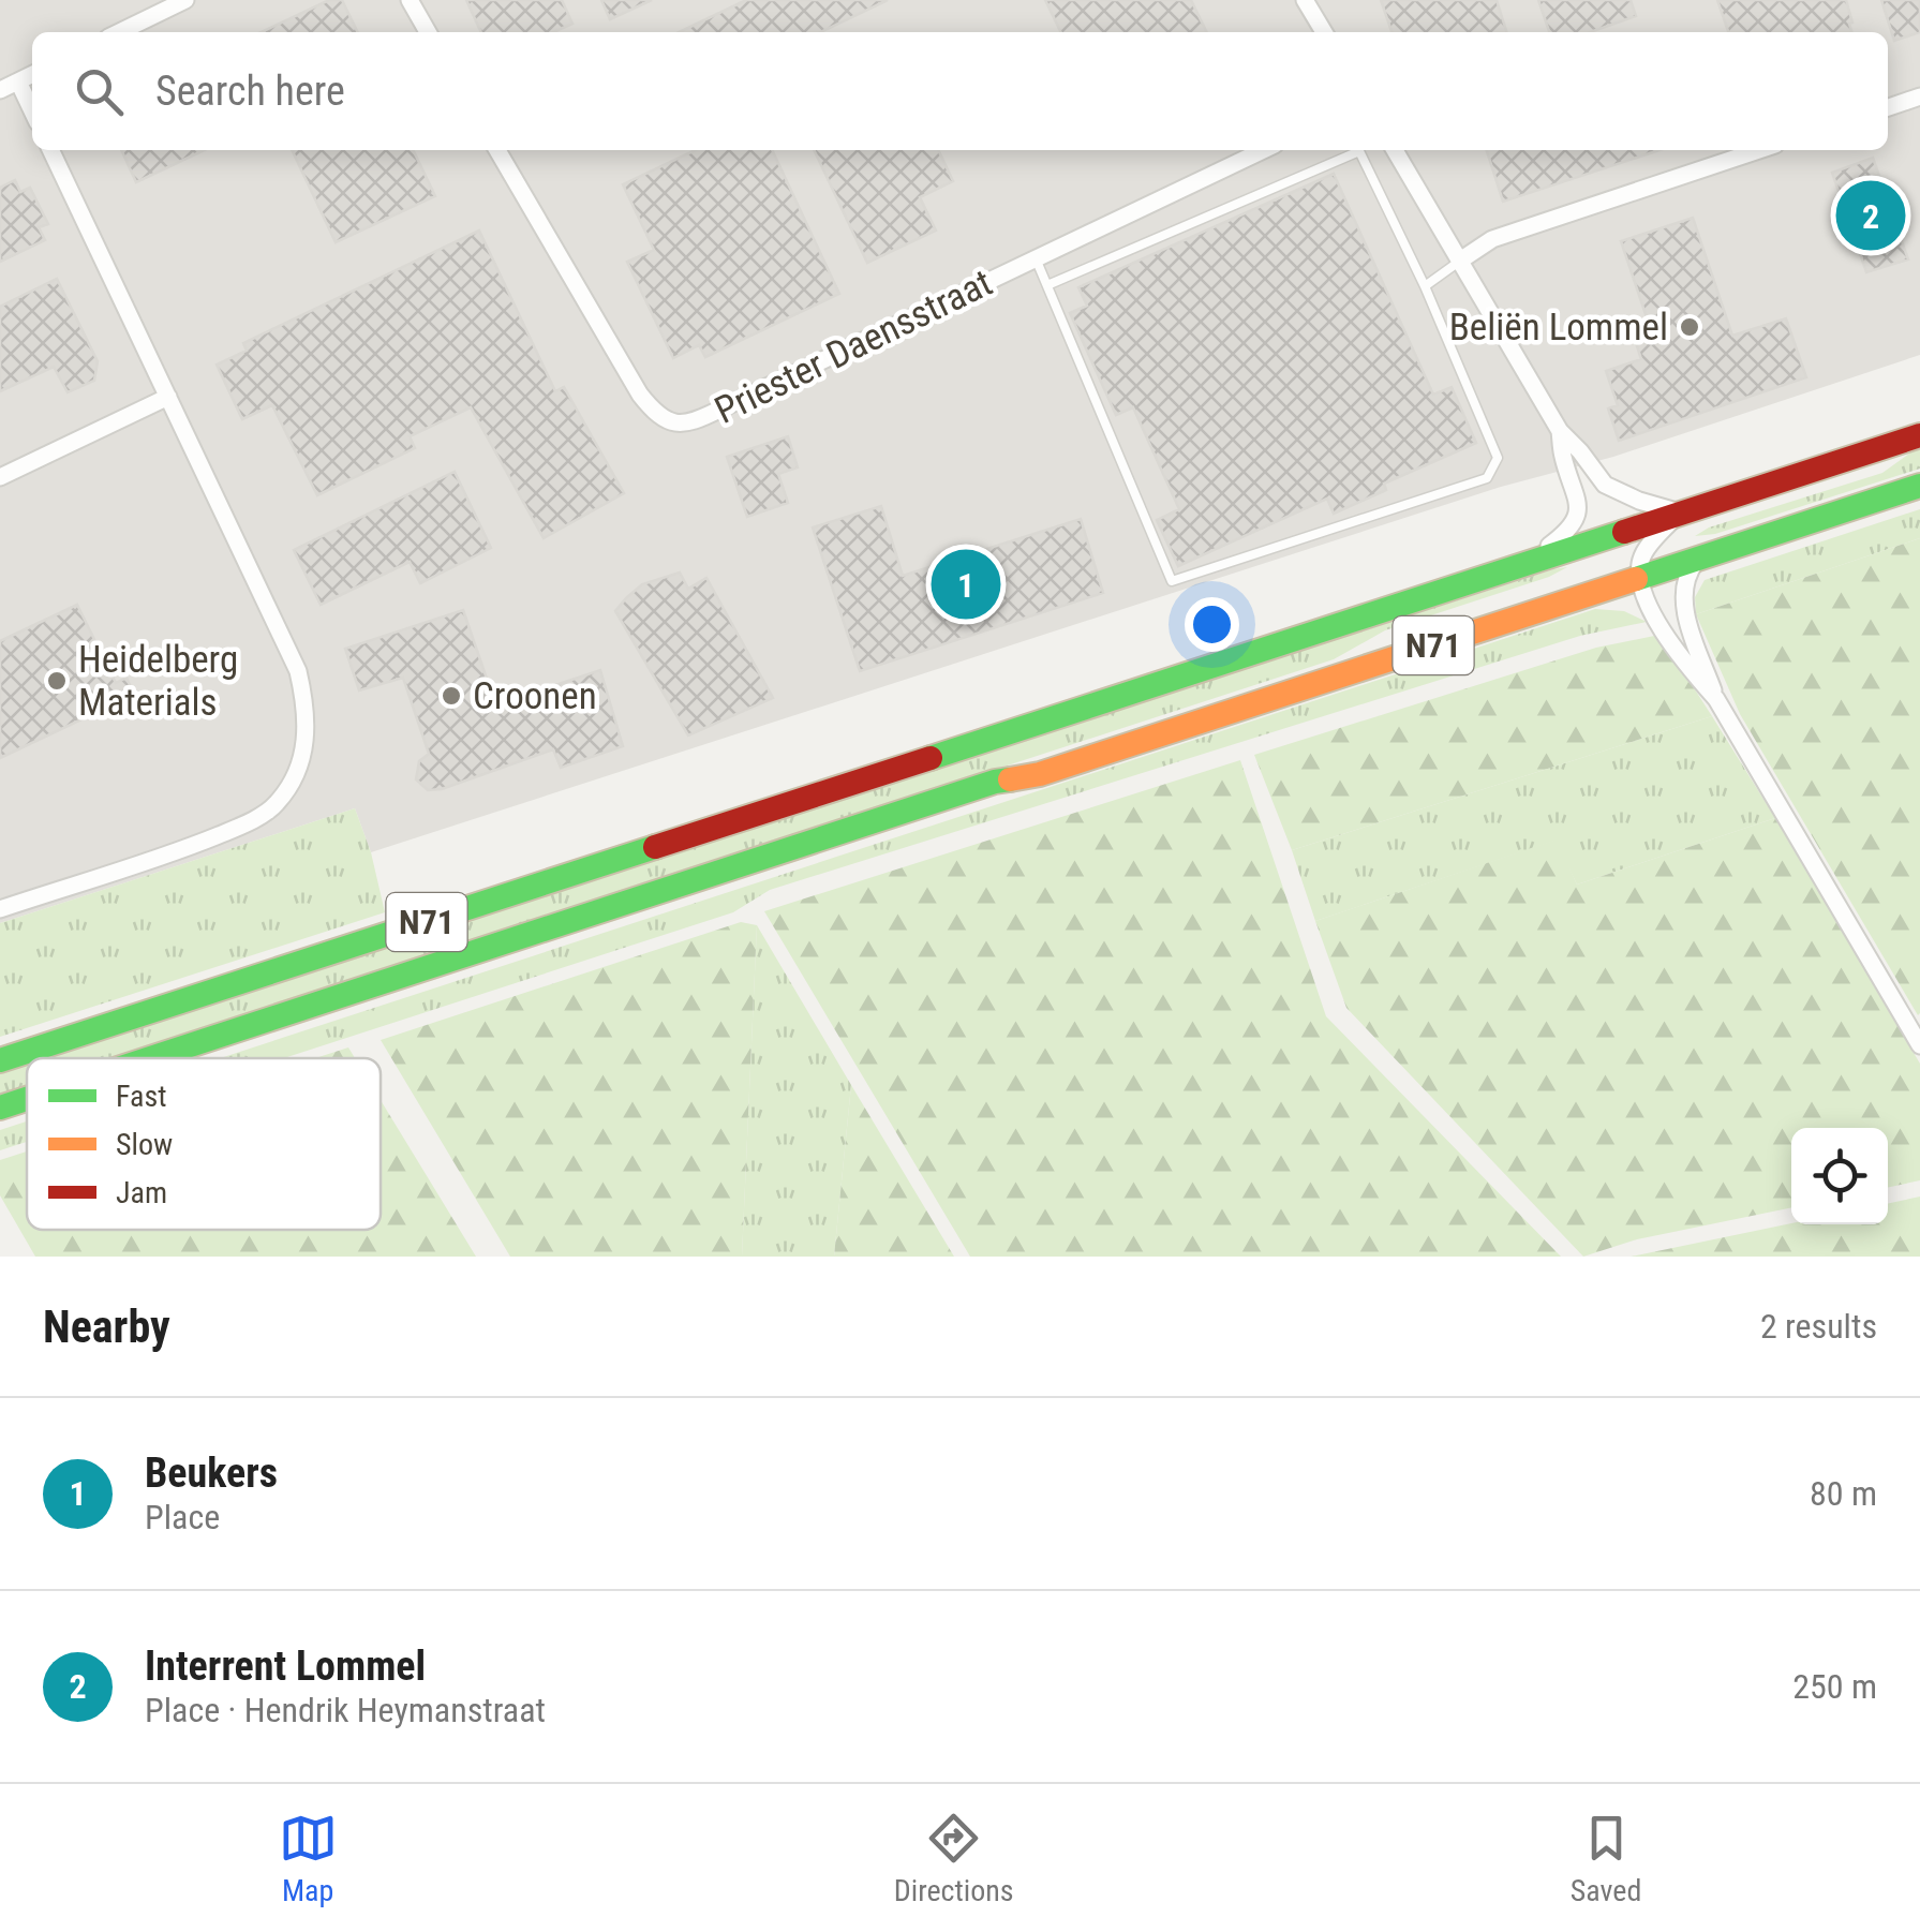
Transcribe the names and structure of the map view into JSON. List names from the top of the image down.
{
  "streets": {
    "highway": ["N71"],
    "street": ["Priester Daensstraat"]
  },
  "places": ["Beliën Lommel", "Heidelberg Materials", "Croonen"],
  "legend": ["Fast", "Slow", "Jam"],
  "page": {
    "search": "Search here",
    "pins": ["2", "1"],
    "heading": ["Nearby", "2 results"],
    "list": [
      {
        "mark": "1",
        "name": "Beukers",
        "note": "Place",
        "value": "80 m"
      },
      {
        "mark": "2",
        "name": "Interrent Lommel",
        "note": "Place · Hendrik Heymanstraat",
        "value": "250 m"
      }
    ],
    "nav": ["Map", "Directions", "Saved"]
  }
}
